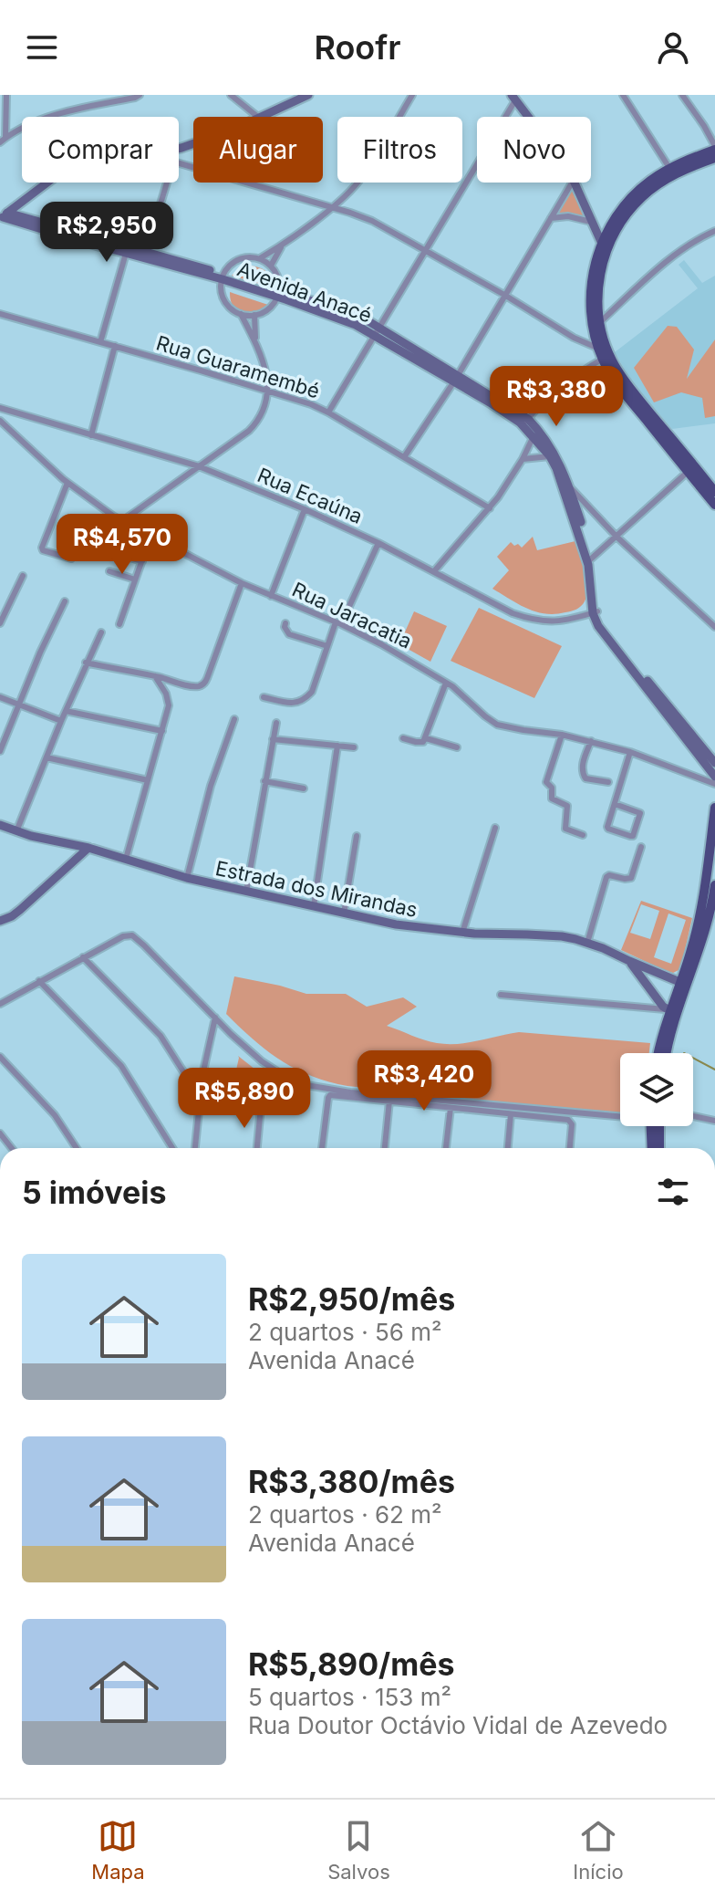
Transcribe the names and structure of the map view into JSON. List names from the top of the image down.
{
  "streets": {
    "street": [
      "Avenida Anacé",
      "Rua Guaramembé",
      "Rua Ecaúna",
      "Rua Jaracatia",
      "Estrada dos Mirandas"
    ]
  },
  "crossings": [
    ["Avenida Anacé", "Rua Ecaúna"]
  ],
  "page": {
    "header": "Roofr",
    "chip": [
      "Comprar",
      "Alugar",
      "Filtros",
      "Novo"
    ],
    "price": [
      "R$2,950",
      "R$3,380",
      "R$4,570",
      "R$3,420",
      "R$5,890"
    ],
    "heading": "5 imóveis",
    "list": [
      {
        "name": "R$2,950/mês",
        "note": "2 quartos · 56 m² · Avenida Anacé"
      },
      {
        "name": "R$3,380/mês",
        "note": "2 quartos · 62 m² · Avenida Anacé"
      },
      {
        "name": "R$5,890/mês",
        "note": "5 quartos · 153 m² · Rua Doutor Octávio Vidal de Azevedo"
      }
    ],
    "tabs": ["Mapa", "Salvos", "Início"]
  }
}
